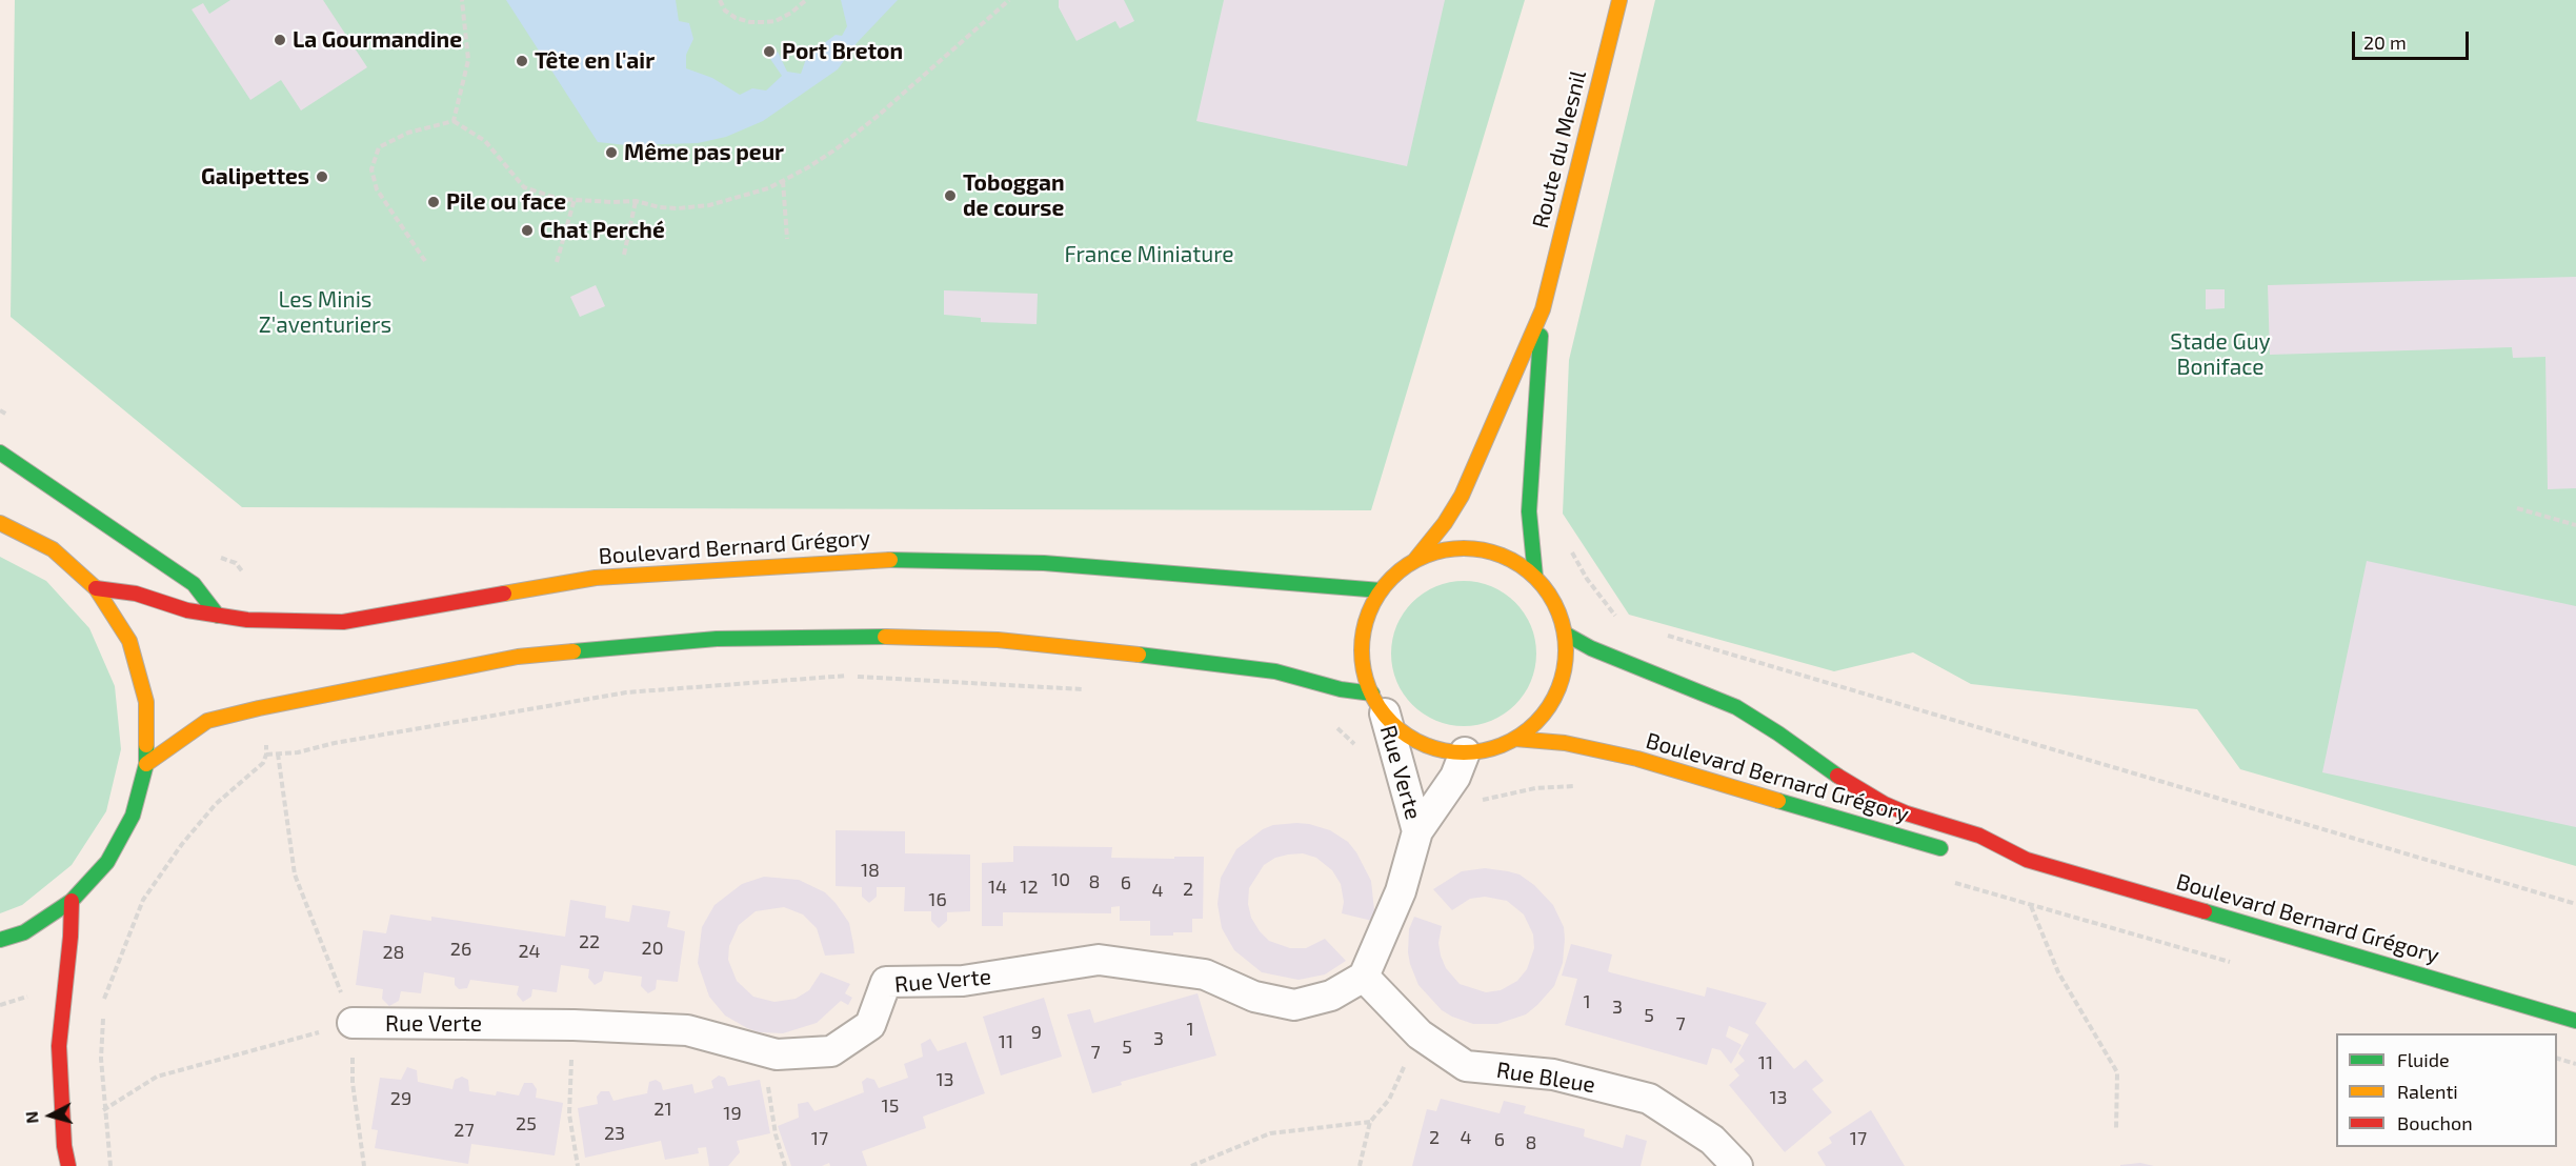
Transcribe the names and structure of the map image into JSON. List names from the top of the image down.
{
  "streets": {
    "street": [
      "Route du Mesnil",
      "Boulevard Bernard Grégory",
      "Rue Verte",
      "Rue Bleue"
    ]
  },
  "crossings": [
    ["Route du Mesnil", "Boulevard Bernard Grégory"],
    ["Route du Mesnil", "Rue Verte"],
    ["Boulevard Bernard Grégory", "Rue Verte"],
    ["Rue Verte", "Rue Bleue"]
  ],
  "parks": ["France Miniature", "Les Minis Z'aventuriers", "Stade Guy Boniface"],
  "places": [
    "La Gourmandine",
    "Port Breton",
    "Tête en l'air",
    "Même pas peur",
    "Galipettes",
    "Toboggan de course",
    "Pile ou face",
    "Chat Perché"
  ],
  "house_numbers": [
    "18",
    "10",
    "8",
    "6",
    "14",
    "12",
    "2",
    "4",
    "16",
    "22",
    "20",
    "26",
    "24",
    "28",
    "1",
    "3",
    "5",
    "7",
    "1",
    "9",
    "3",
    "11",
    "5",
    "7",
    "11",
    "13",
    "13",
    "29",
    "15",
    "21",
    "19",
    "25",
    "27",
    "23",
    "2",
    "4",
    "17",
    "17",
    "6",
    "8"
  ],
  "legend": ["Fluide", "Ralenti", "Bouchon"],
  "scale_bar": "20 m",
  "north": "left"
}
